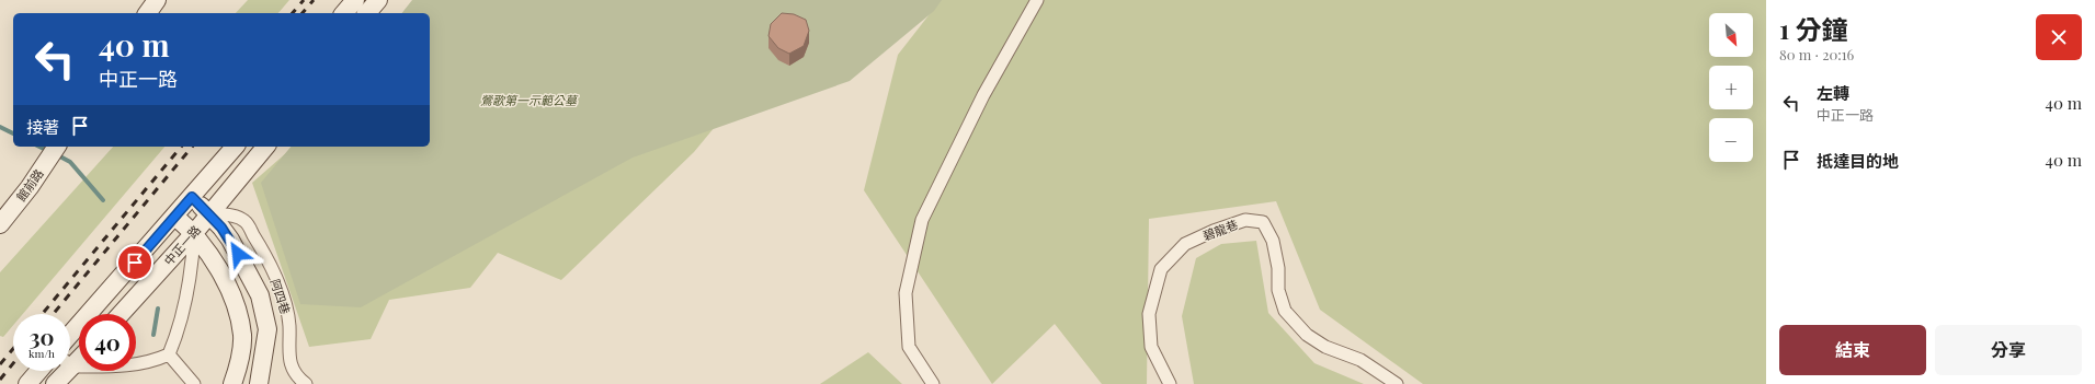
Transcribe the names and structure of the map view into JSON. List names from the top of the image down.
{
  "streets": {
    "main road": ["館前路", "中正一路"],
    "street": ["碧龍巷", "阿四巷"]
  },
  "crossings": [
    ["中正一路", "阿四巷"]
  ],
  "parks": ["鶯歌第一示範公墓"],
  "north": "bottom right",
  "page": {
    "heading": ["1 分鐘", "80 m · 20:16"],
    "map_buttons": ["+", "−"],
    "turn": ["40 m", "中正一路"],
    "list": [
      {
        "name": "左轉",
        "note": "中正一路",
        "value": "40 m"
      },
      {
        "name": "抵達目的地",
        "value": "40 m"
      }
    ],
    "then": "接著",
    "speed": "30 km/h",
    "limit": "40",
    "buttons": ["結束", "分享"]
  }
}
